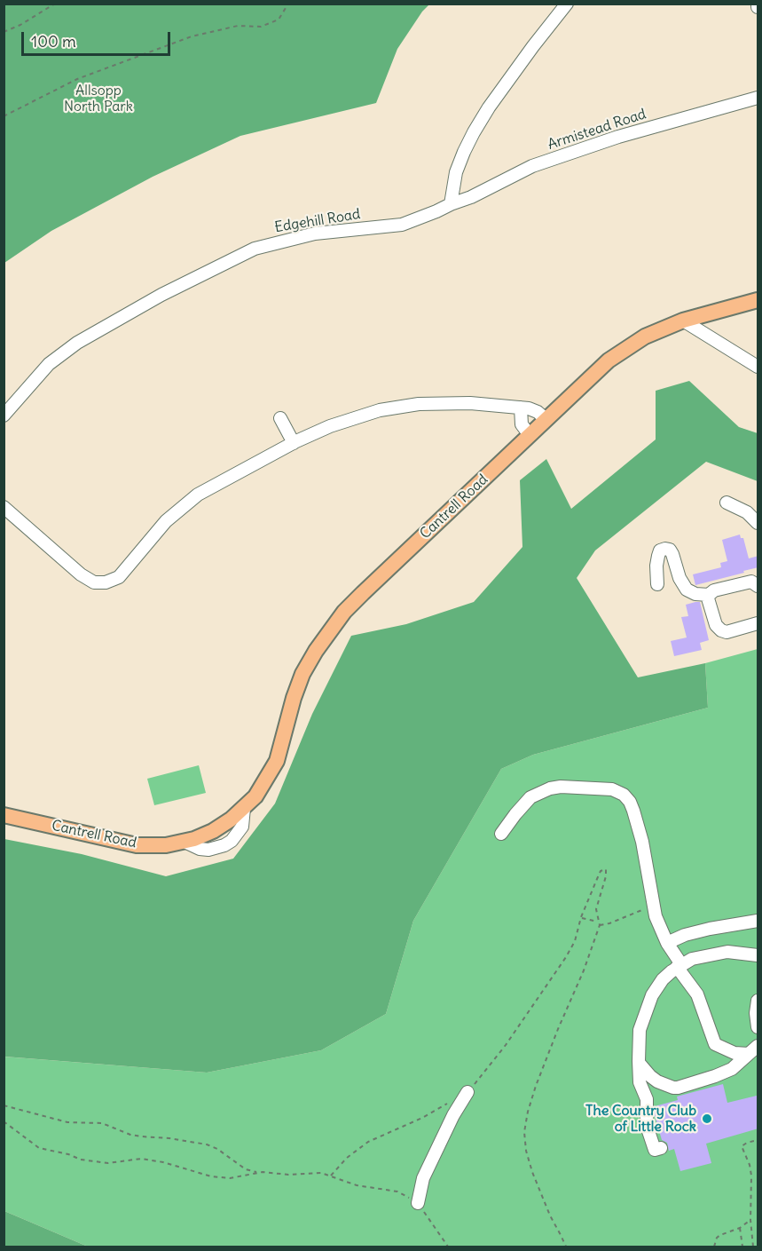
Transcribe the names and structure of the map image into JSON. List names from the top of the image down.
{
  "streets": {
    "main road": ["Cantrell Road"],
    "street": ["Armistead Road", "Edgehill Road"]
  },
  "crossings": [
    ["Armistead Road", "Edgehill Road"]
  ],
  "parks": ["Allsopp North Park"],
  "places": ["The Country Club of Little Rock"],
  "scale_bar": "100 m"
}
